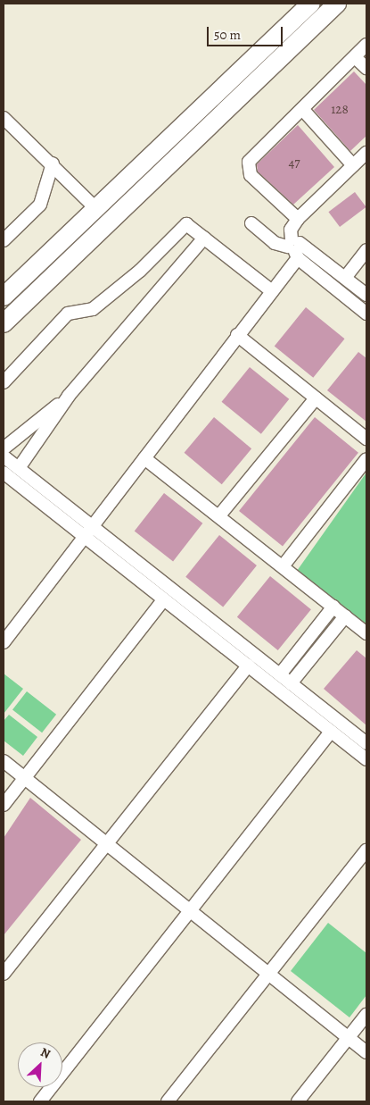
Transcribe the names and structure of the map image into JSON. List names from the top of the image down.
{
  "house_numbers": ["128", "47"],
  "scale_bar": "50 m",
  "north": "top right"
}
